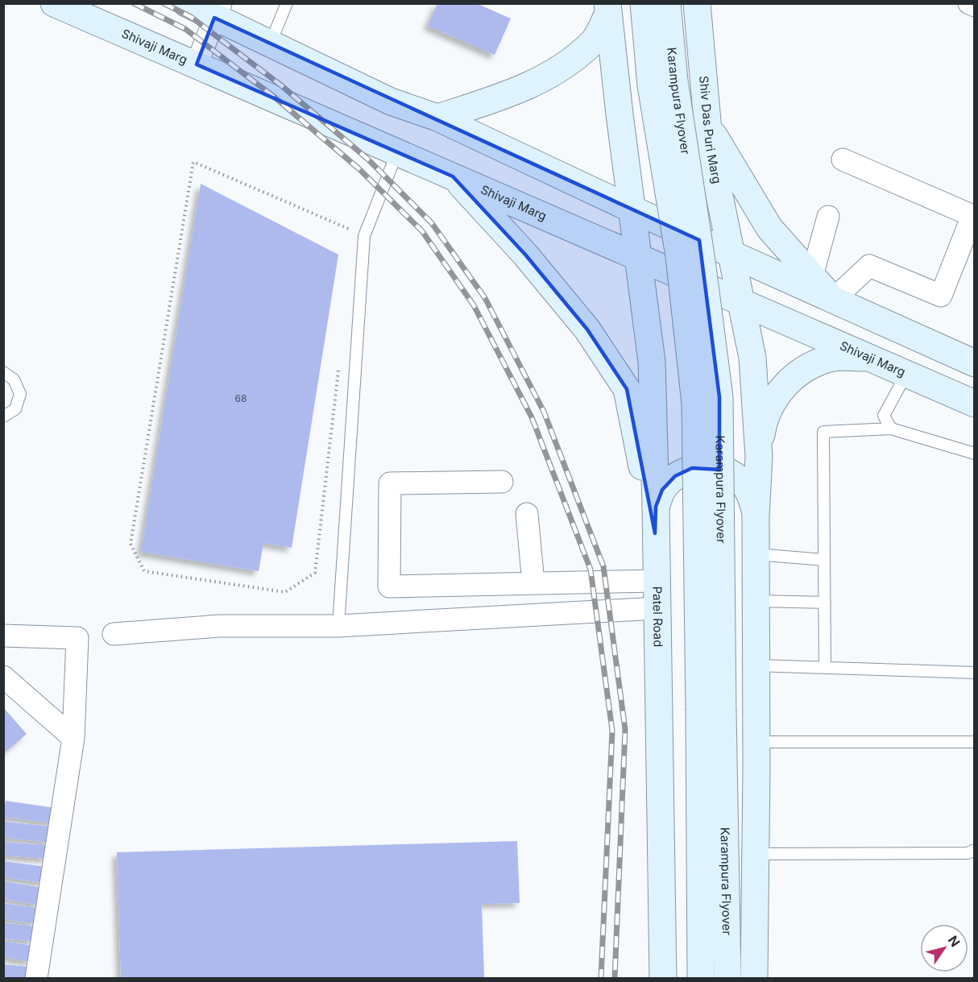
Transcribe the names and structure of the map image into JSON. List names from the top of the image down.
{
  "streets": {
    "main road": [
      "Shivaji Marg",
      "Karampura Flyover",
      "Shiv Das Puri Marg",
      "Patel Road"
    ]
  },
  "crossings": [
    ["Shivaji Marg", "Shiv Das Puri Marg"],
    ["Shivaji Marg", "Patel Road"]
  ],
  "house_numbers": ["68"],
  "north": "top right"
}
